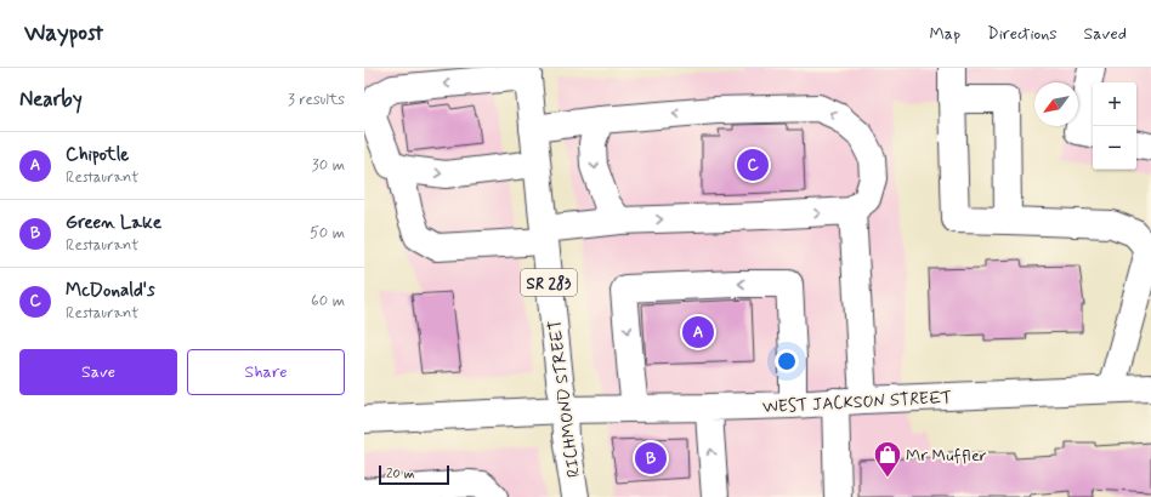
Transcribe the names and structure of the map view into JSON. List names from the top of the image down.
{
  "streets": {
    "street": ["SR 283", "RICHMOND STREET", "WEST JACKSON STREET"]
  },
  "crossings": [
    ["RICHMOND STREET", "WEST JACKSON STREET"]
  ],
  "places": {
    "shop": ["Mr Muffler"]
  },
  "scale_bar": "20 m",
  "north": "bottom left",
  "page": {
    "header": "Waypost",
    "nav": ["Map", "Directions", "Saved"],
    "heading": ["Nearby", "3 results"],
    "map_buttons": ["+", "−"],
    "list": [
      {
        "mark": "A",
        "name": "Chipotle",
        "note": "Restaurant",
        "value": "30 m"
      },
      {
        "mark": "B",
        "name": "Green Lake",
        "note": "Restaurant",
        "value": "50 m"
      },
      {
        "mark": "C",
        "name": "McDonald's",
        "note": "Restaurant",
        "value": "60 m"
      }
    ],
    "pins": ["C", "A", "B"],
    "buttons": ["Save", "Share"],
    "scale": "20 m"
  }
}
